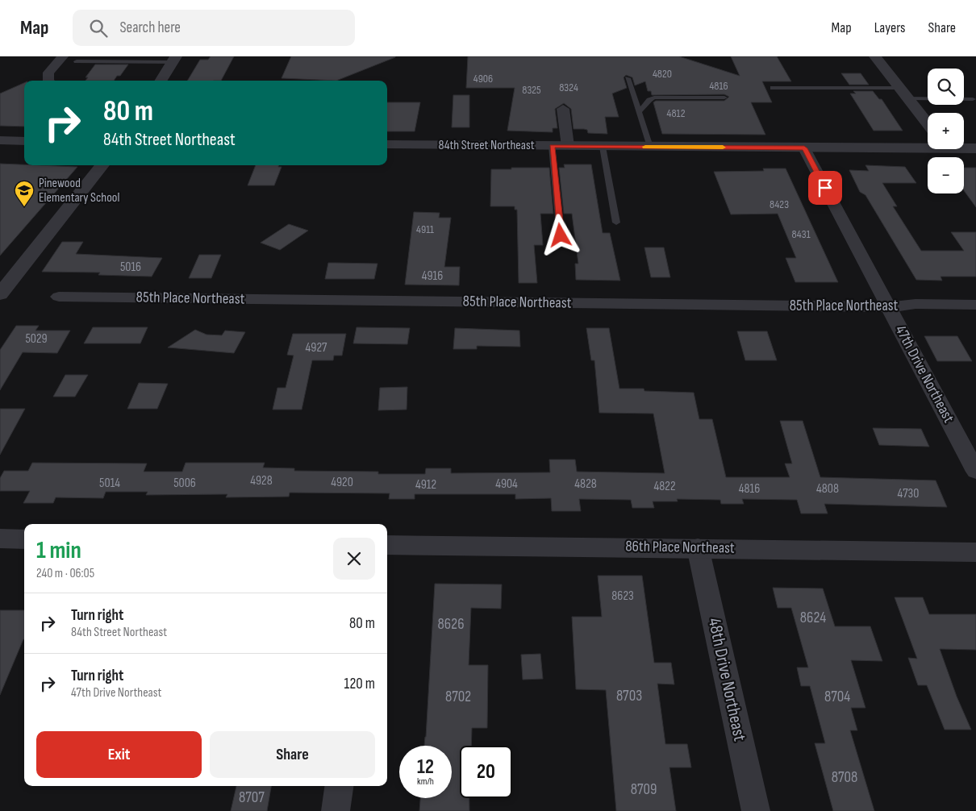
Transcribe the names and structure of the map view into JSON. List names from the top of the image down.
{
  "streets": {
    "street": [
      "84th Street Northeast",
      "85th Place Northeast",
      "47th Drive Northeast",
      "86th Place Northeast",
      "48th Drive Northeast"
    ]
  },
  "crossings": [
    ["84th Street Northeast", "47th Drive Northeast"],
    ["85th Place Northeast", "47th Drive Northeast"],
    ["86th Place Northeast", "48th Drive Northeast"]
  ],
  "places": {
    "school or university": ["Pinewood Elementary School"]
  },
  "house_numbers": [
    "4820",
    "4906",
    "4816",
    "8324",
    "8325",
    "4812",
    "8423",
    "4911",
    "8431",
    "5016",
    "4916",
    "5029",
    "4927",
    "4928",
    "4920",
    "5014",
    "5006",
    "4904",
    "4828",
    "4912",
    "4822",
    "4816",
    "4808",
    "4730",
    "8623",
    "8624",
    "8626",
    "8703",
    "8702",
    "8704",
    "8708",
    "8709",
    "8707"
  ],
  "page": {
    "header": "Map",
    "search": "Search here",
    "nav": ["Map", "Layers", "Share"],
    "map_buttons": ["+", "−"],
    "turn": ["80 m", "84th Street Northeast"],
    "heading": ["1 min", "240 m · 06:05"],
    "list": [
      {
        "name": "Turn right",
        "note": "84th Street Northeast",
        "value": "80 m"
      },
      {
        "name": "Turn right",
        "note": "47th Drive Northeast",
        "value": "120 m"
      }
    ],
    "buttons": ["Exit", "Share"],
    "speed": "12 km/h",
    "limit": "20"
  }
}
